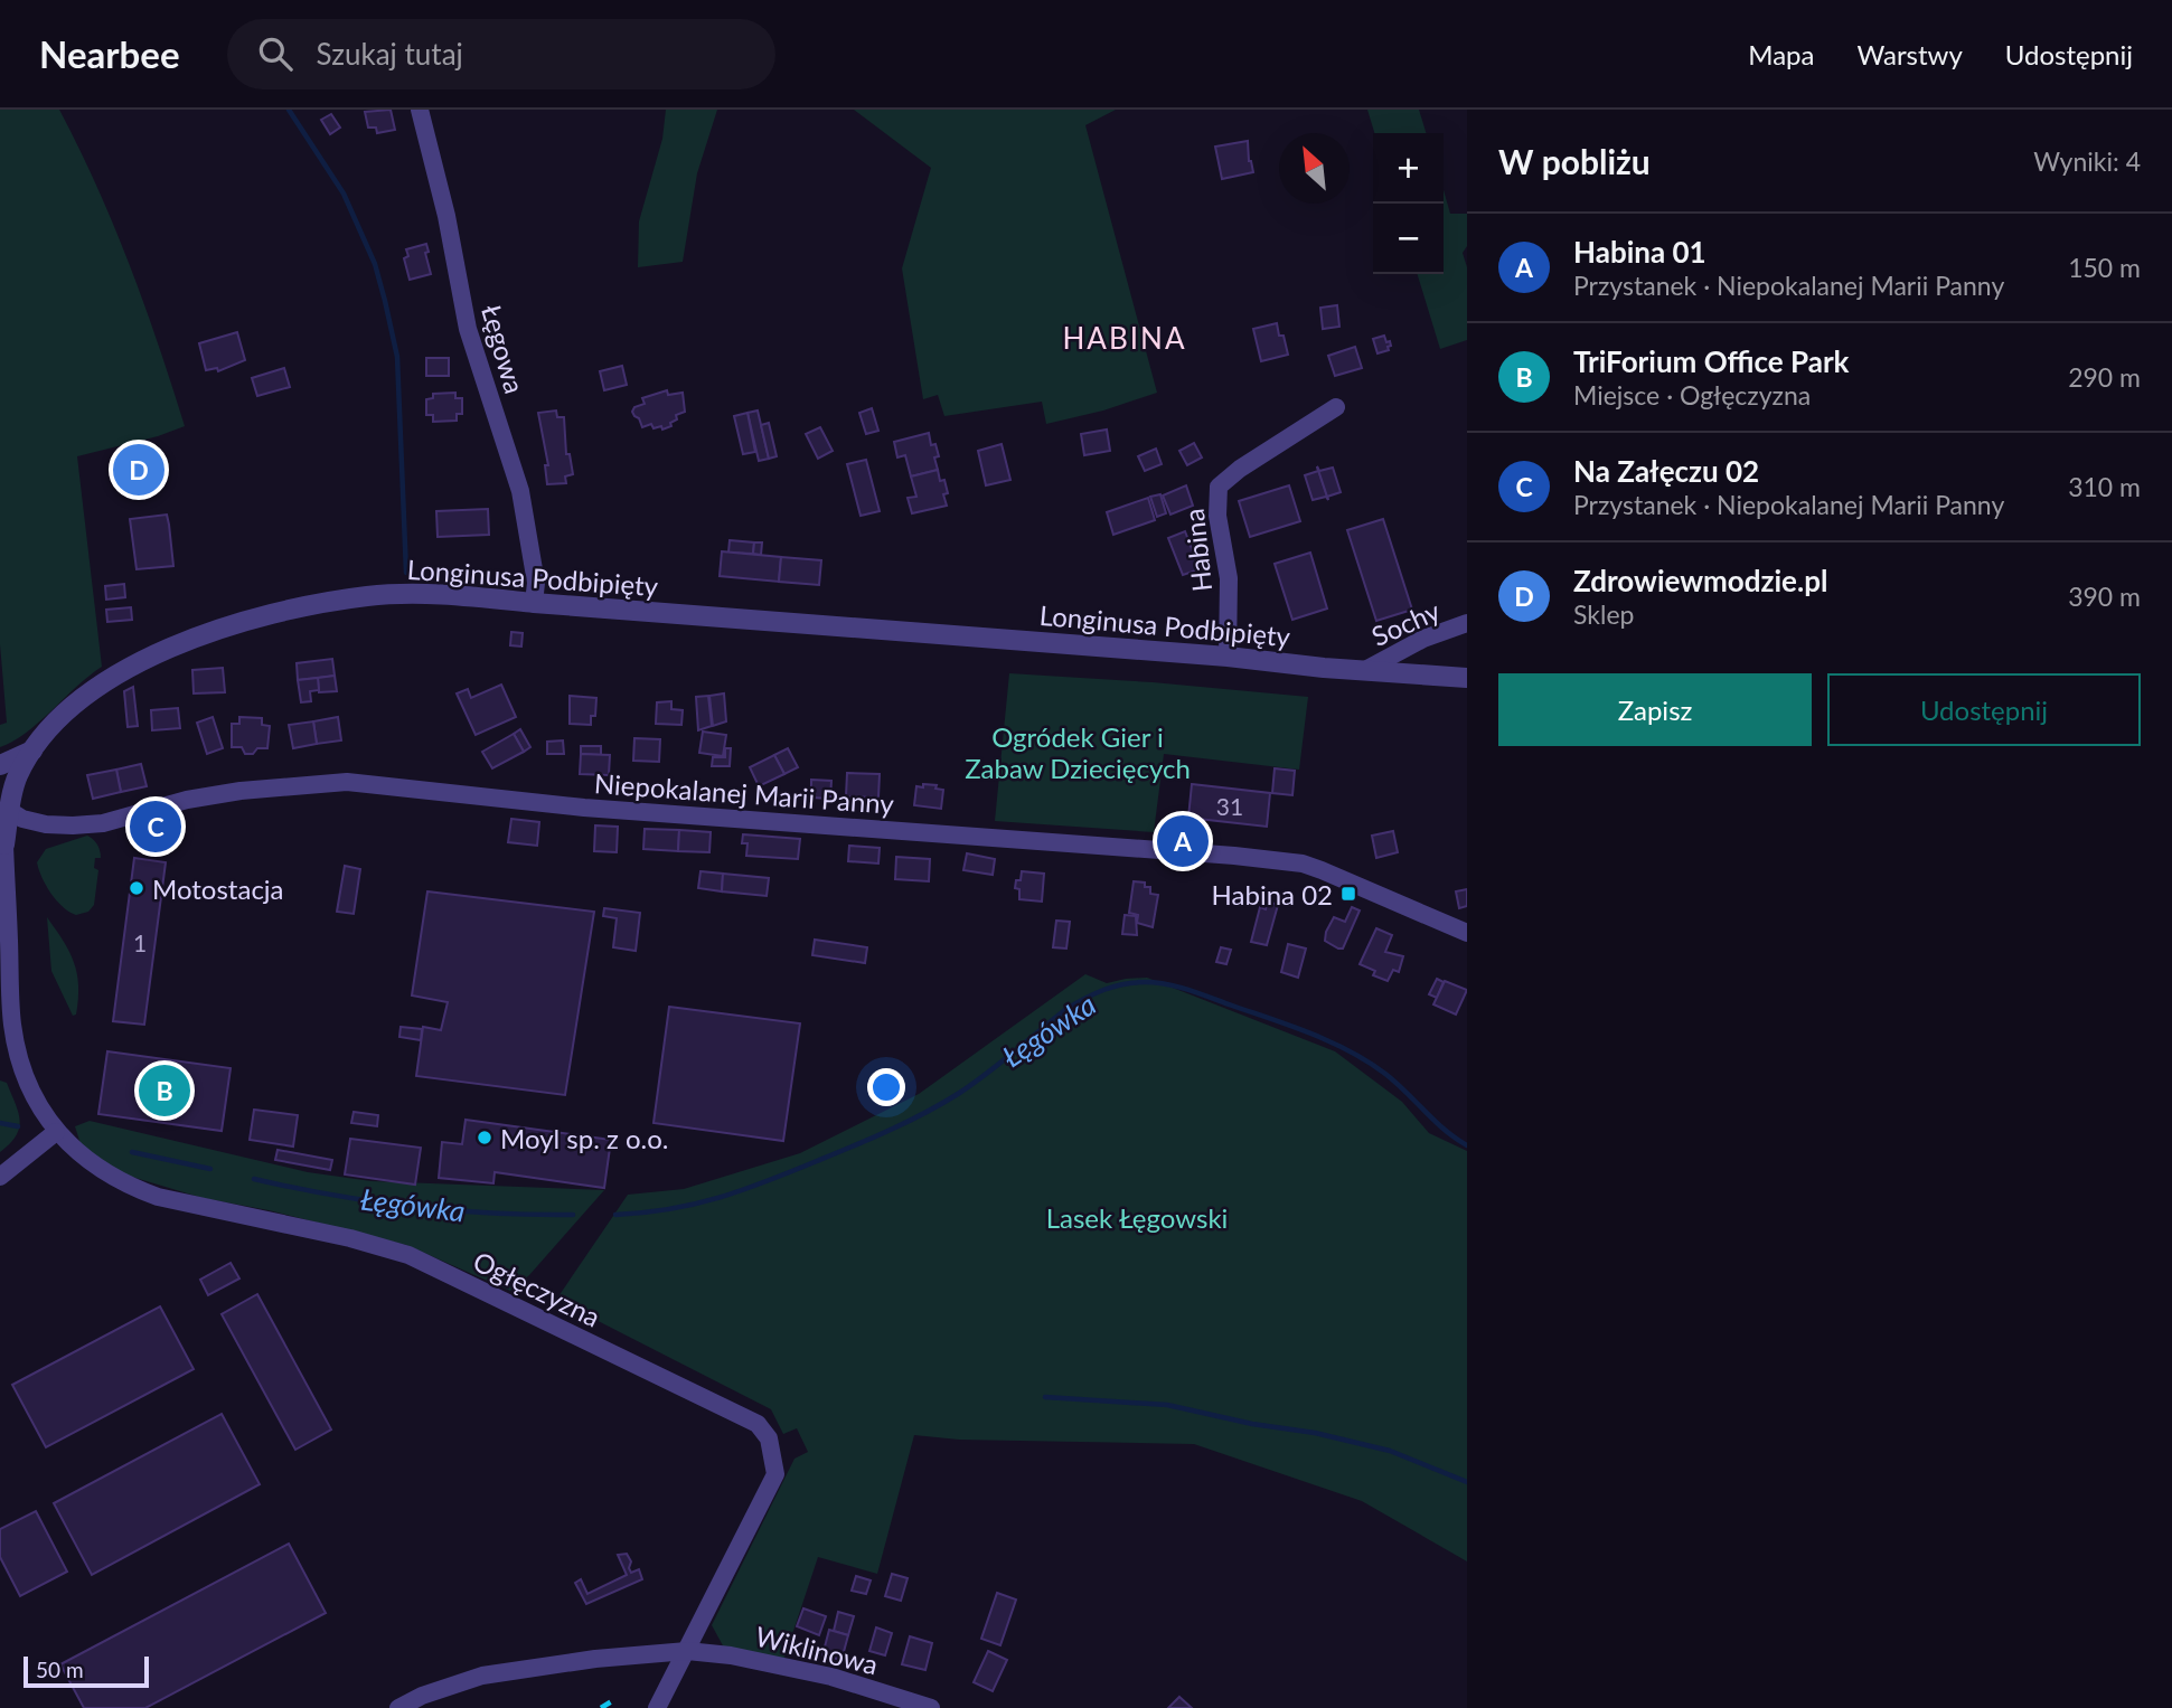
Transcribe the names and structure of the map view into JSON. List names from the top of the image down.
{
  "streets": {
    "street": [
      "Łęgowa",
      "Habina",
      "Longinusa Podbipięty",
      "Sochy",
      "Niepokalanej Marii Panny",
      "Ogłęczyzna",
      "Wiklinowa"
    ]
  },
  "crossings": [
    ["Łęgowa", "Longinusa Podbipięty"],
    ["Habina", "Longinusa Podbipięty"],
    ["Longinusa Podbipięty", "Sochy"],
    ["Longinusa Podbipięty", "Niepokalanej Marii Panny"],
    ["Longinusa Podbipięty", "Ogłęczyzna"],
    ["Ogłęczyzna", "Wiklinowa"]
  ],
  "districts": ["HABINA"],
  "water": ["Łęgówka"],
  "parks": ["Ogródek Gier i Zabaw Dziecięcych", "Lasek Łęgowski"],
  "places": {
    "other": ["Motostacja", "Moyl sp. z o.o."],
    "transit": ["Habina 02"]
  },
  "house_numbers": ["31", "1"],
  "scale_bar": "50 m",
  "north": "top left",
  "page": {
    "header": "Nearbee",
    "search": "Szukaj tutaj",
    "nav": ["Mapa", "Warstwy", "Udostępnij"],
    "heading": ["W pobliżu", "Wyniki: 4"],
    "map_buttons": ["+", "−"],
    "list": [
      {
        "mark": "A",
        "name": "Habina 01",
        "note": "Przystanek · Niepokalanej Marii Panny",
        "value": "150 m"
      },
      {
        "mark": "B",
        "name": "TriForium Office Park",
        "note": "Miejsce · Ogłęczyzna",
        "value": "290 m"
      },
      {
        "mark": "C",
        "name": "Na Załęczu 02",
        "note": "Przystanek · Niepokalanej Marii Panny",
        "value": "310 m"
      },
      {
        "mark": "D",
        "name": "Zdrowiewmodzie.pl",
        "note": "Sklep",
        "value": "390 m"
      }
    ],
    "pins": [
      "D",
      "C",
      "A",
      "B"
    ],
    "buttons": ["Zapisz", "Udostępnij"],
    "scale": "50 m"
  }
}
